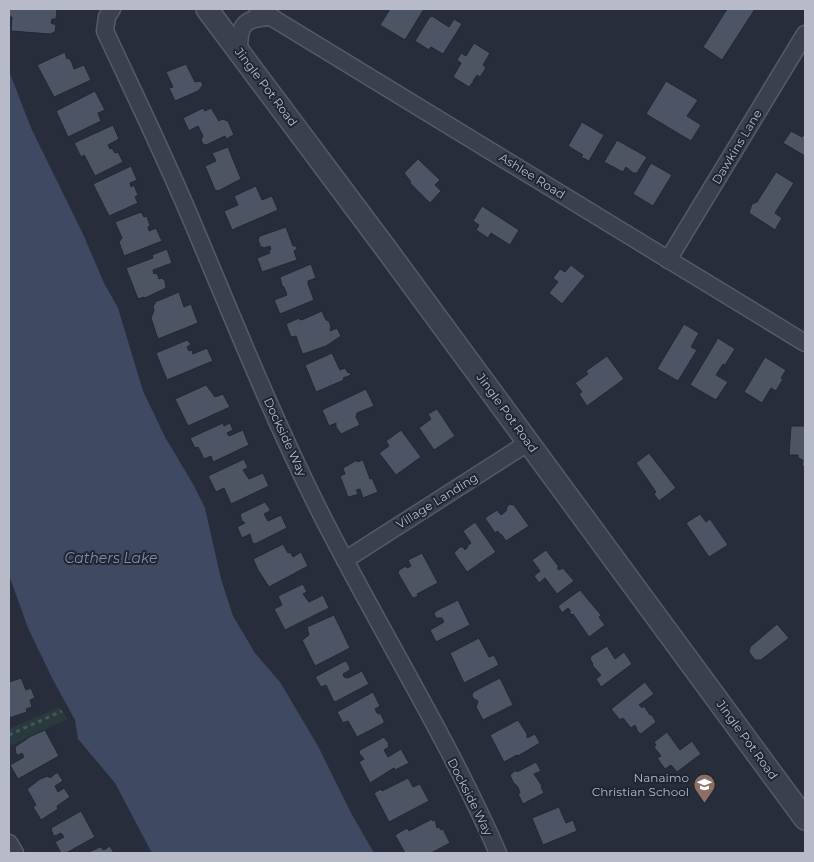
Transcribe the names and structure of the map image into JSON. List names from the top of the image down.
{
  "streets": {
    "street": [
      "Jingle Pot Road",
      "Dawkins Lane",
      "Ashlee Road",
      "Dockside Way",
      "Village Landing"
    ]
  },
  "crossings": [
    ["Jingle Pot Road", "Village Landing"],
    ["Dawkins Lane", "Ashlee Road"],
    ["Dockside Way", "Village Landing"]
  ],
  "water": ["Cathers Lake"],
  "places": {
    "school or university": ["Nanaimo Christian School"]
  }
}
